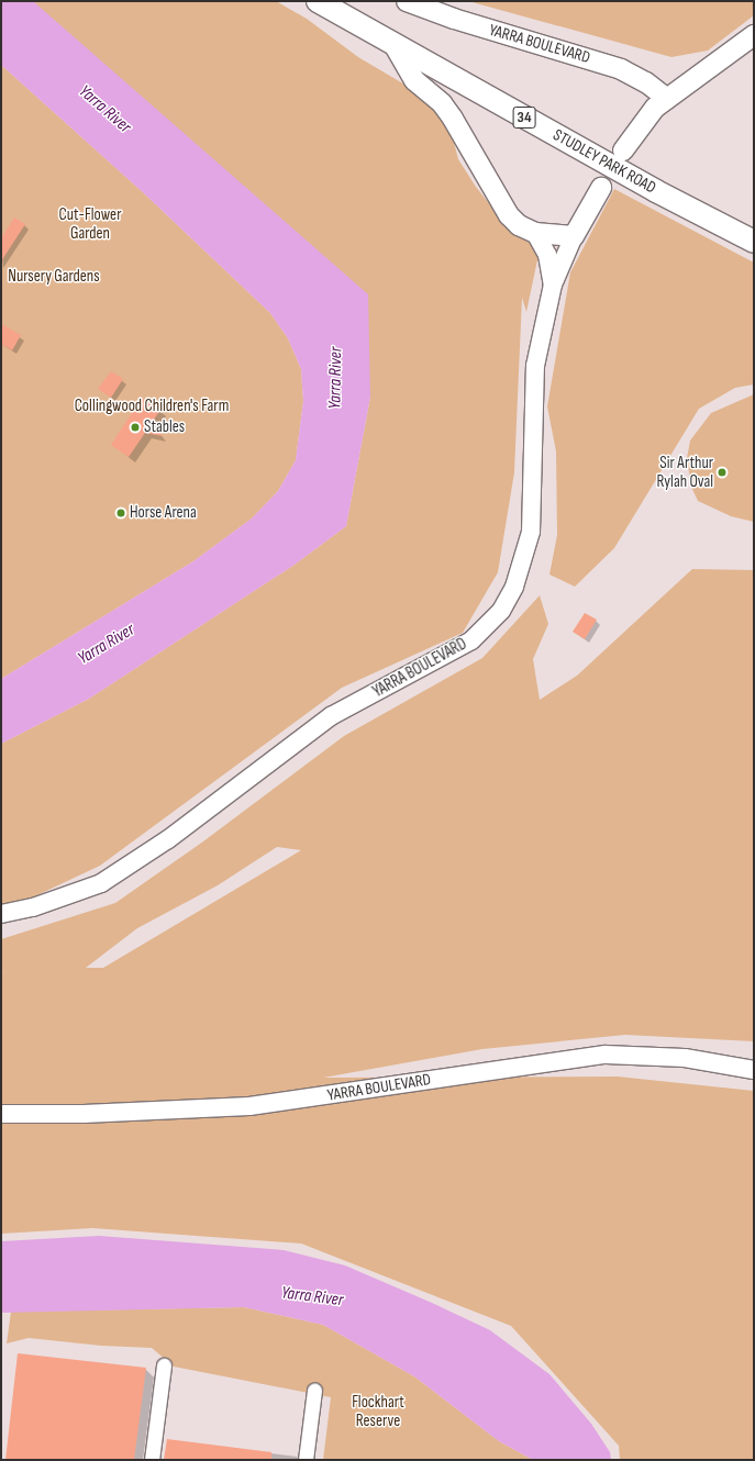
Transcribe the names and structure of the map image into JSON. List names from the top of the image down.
{
  "streets": {
    "main road": ["YARRA BOULEVARD", "34", "STUDLEY PARK ROAD"]
  },
  "water": ["Yarra River"],
  "parks": [
    "Cut-Flower Garden",
    "Nursery Gardens",
    "Collingwood Children's Farm",
    "Flockhart Reserve"
  ],
  "places": ["Stables", "Sir Arthur Rylah Oval", "Horse Arena"]
}
